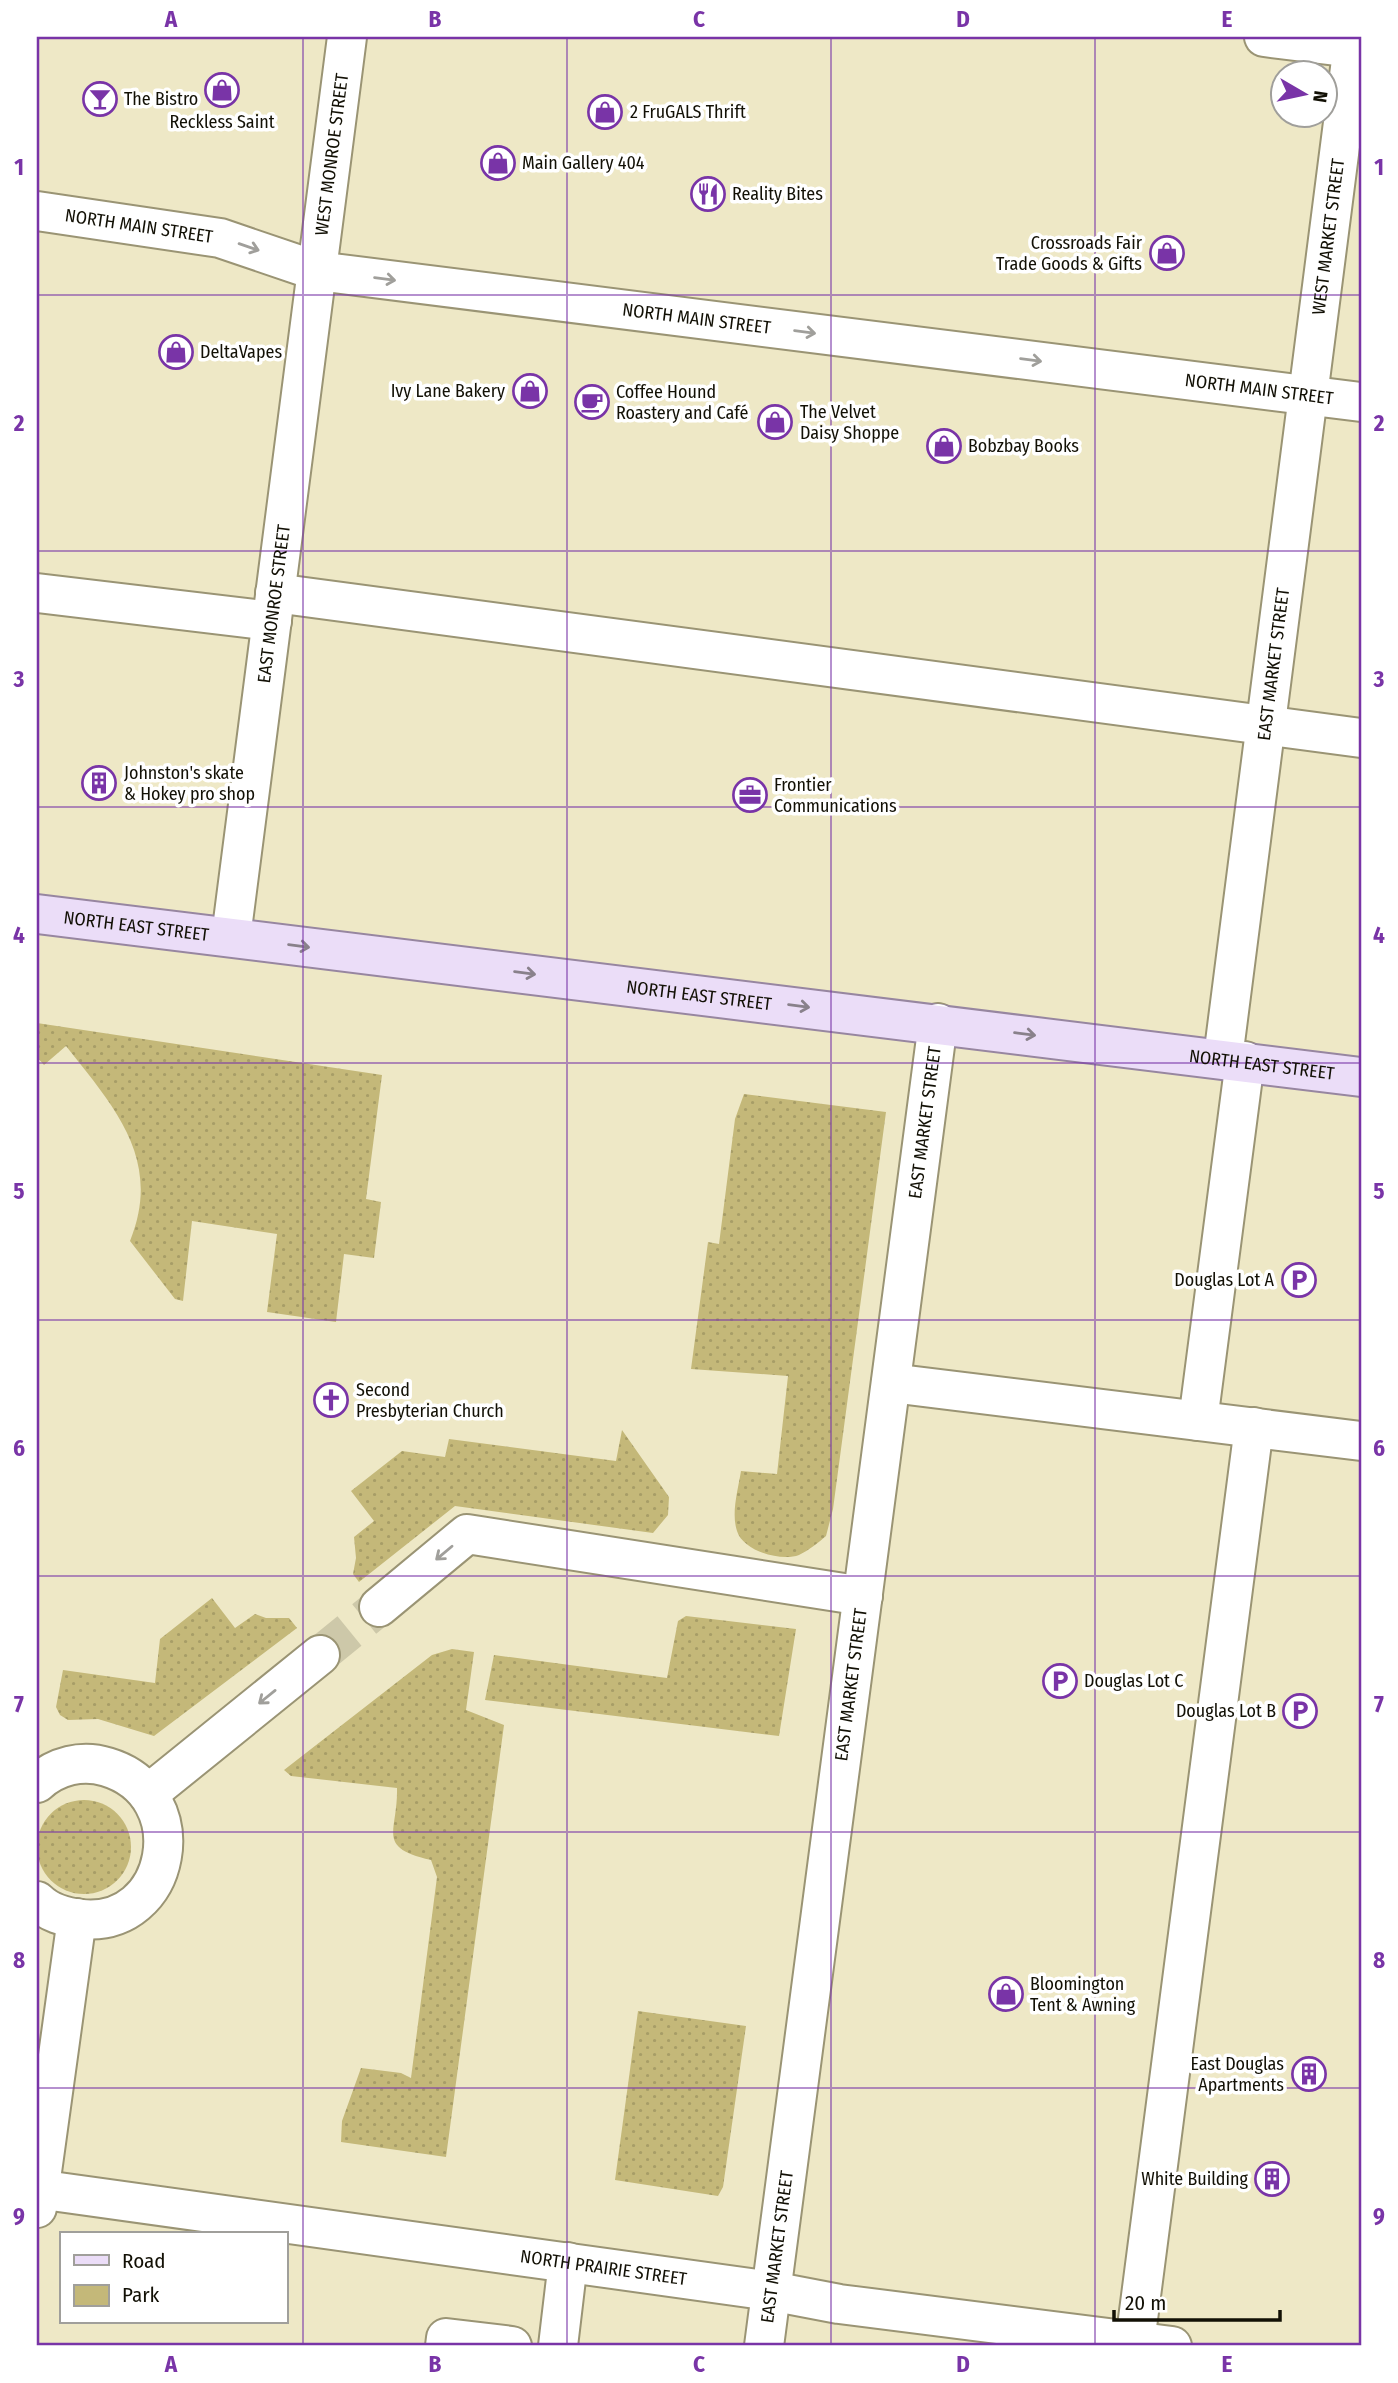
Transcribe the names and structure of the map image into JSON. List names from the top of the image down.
{
  "streets": {
    "main road": ["NORTH EAST STREET"],
    "street": [
      "WEST MONROE STREET",
      "NORTH MAIN STREET",
      "WEST MARKET STREET",
      "EAST MONROE STREET",
      "EAST MARKET STREET",
      "NORTH PRAIRIE STREET"
    ]
  },
  "crossings": [
    ["WEST MONROE STREET", "NORTH MAIN STREET"],
    ["WEST MONROE STREET", "EAST MONROE STREET"],
    ["NORTH MAIN STREET", "WEST MARKET STREET"],
    ["NORTH MAIN STREET", "EAST MONROE STREET"],
    ["NORTH MAIN STREET", "EAST MARKET STREET"],
    ["WEST MARKET STREET", "EAST MARKET STREET"],
    ["EAST MONROE STREET", "NORTH EAST STREET"],
    ["EAST MARKET STREET", "NORTH EAST STREET"],
    ["EAST MARKET STREET", "NORTH PRAIRIE STREET"]
  ],
  "one_way": ["NORTH EAST STREET"],
  "places": {
    "shop": [
      "Reckless Saint",
      "2 FruGALS Thrift",
      "Main Gallery 404",
      "Crossroads Fair Trade Goods & Gifts",
      "DeltaVapes",
      "Ivy Lane Bakery",
      "The Velvet Daisy Shoppe",
      "Bobzbay Books",
      "Bloomington Tent & Awning"
    ],
    "bar": ["The Bistro"],
    "restaurant": ["Reality Bites"],
    "cafe": ["Coffee Hound Roastery and Café"],
    "building": ["Johnston's skate & Hokey pro shop", "East Douglas Apartments", "White Building"],
    "office": ["Frontier Communications"],
    "parking": ["Douglas Lot A", "Douglas Lot C", "Douglas Lot B"],
    "church": ["Second Presbyterian Church"]
  },
  "legend": ["Road", "Park"],
  "scale_bar": "20 m",
  "north": "right",
  "grid": {
    "columns": [
      "A",
      "B",
      "C",
      "D",
      "E"
    ],
    "rows": [
      "1",
      "2",
      "3",
      "4",
      "5",
      "6",
      "7",
      "8",
      "9"
    ]
  }
}
